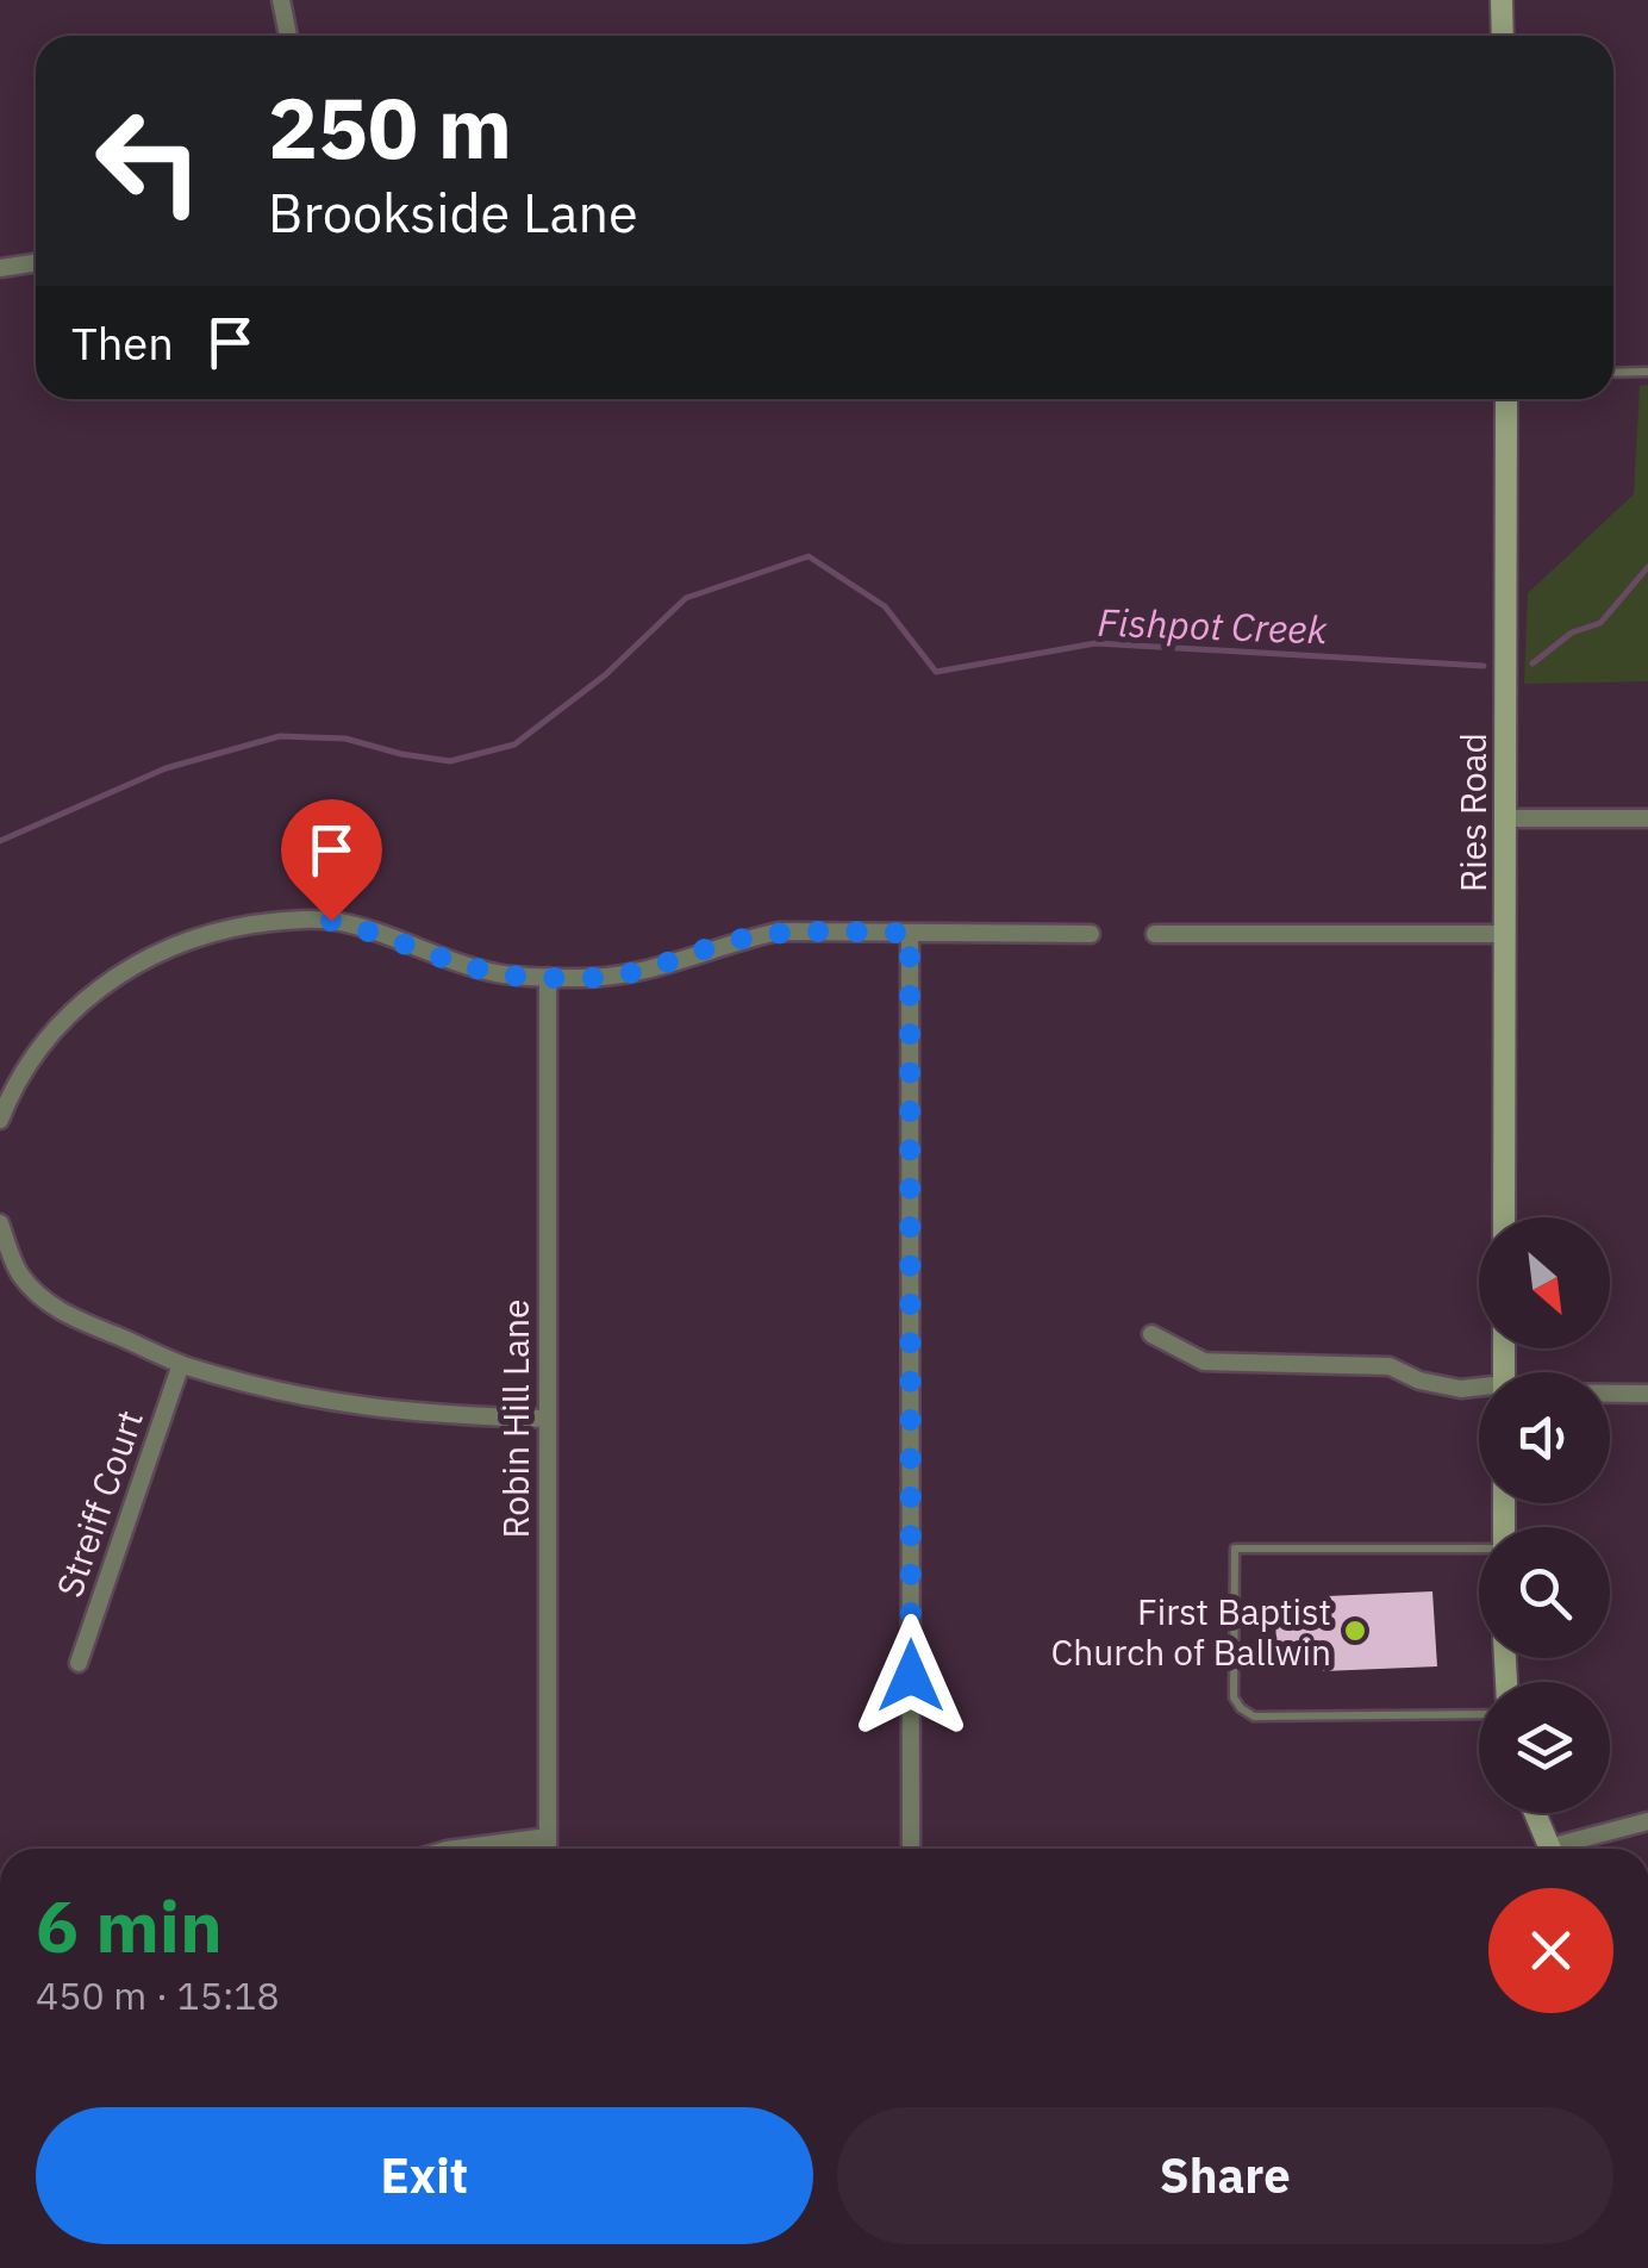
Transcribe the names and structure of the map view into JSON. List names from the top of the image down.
{
  "streets": {
    "street": ["Ries Road", "Robin Hill Lane", "Streiff Court"]
  },
  "water": ["Fishpot Creek"],
  "places": ["First Baptist Church of Ballwin"],
  "north": "bottom right",
  "page": {
    "turn": ["250 m", "Brookside Lane"],
    "then": "Then",
    "heading": ["6 min", "450 m · 15:18"],
    "buttons": ["Exit", "Share"]
  }
}
